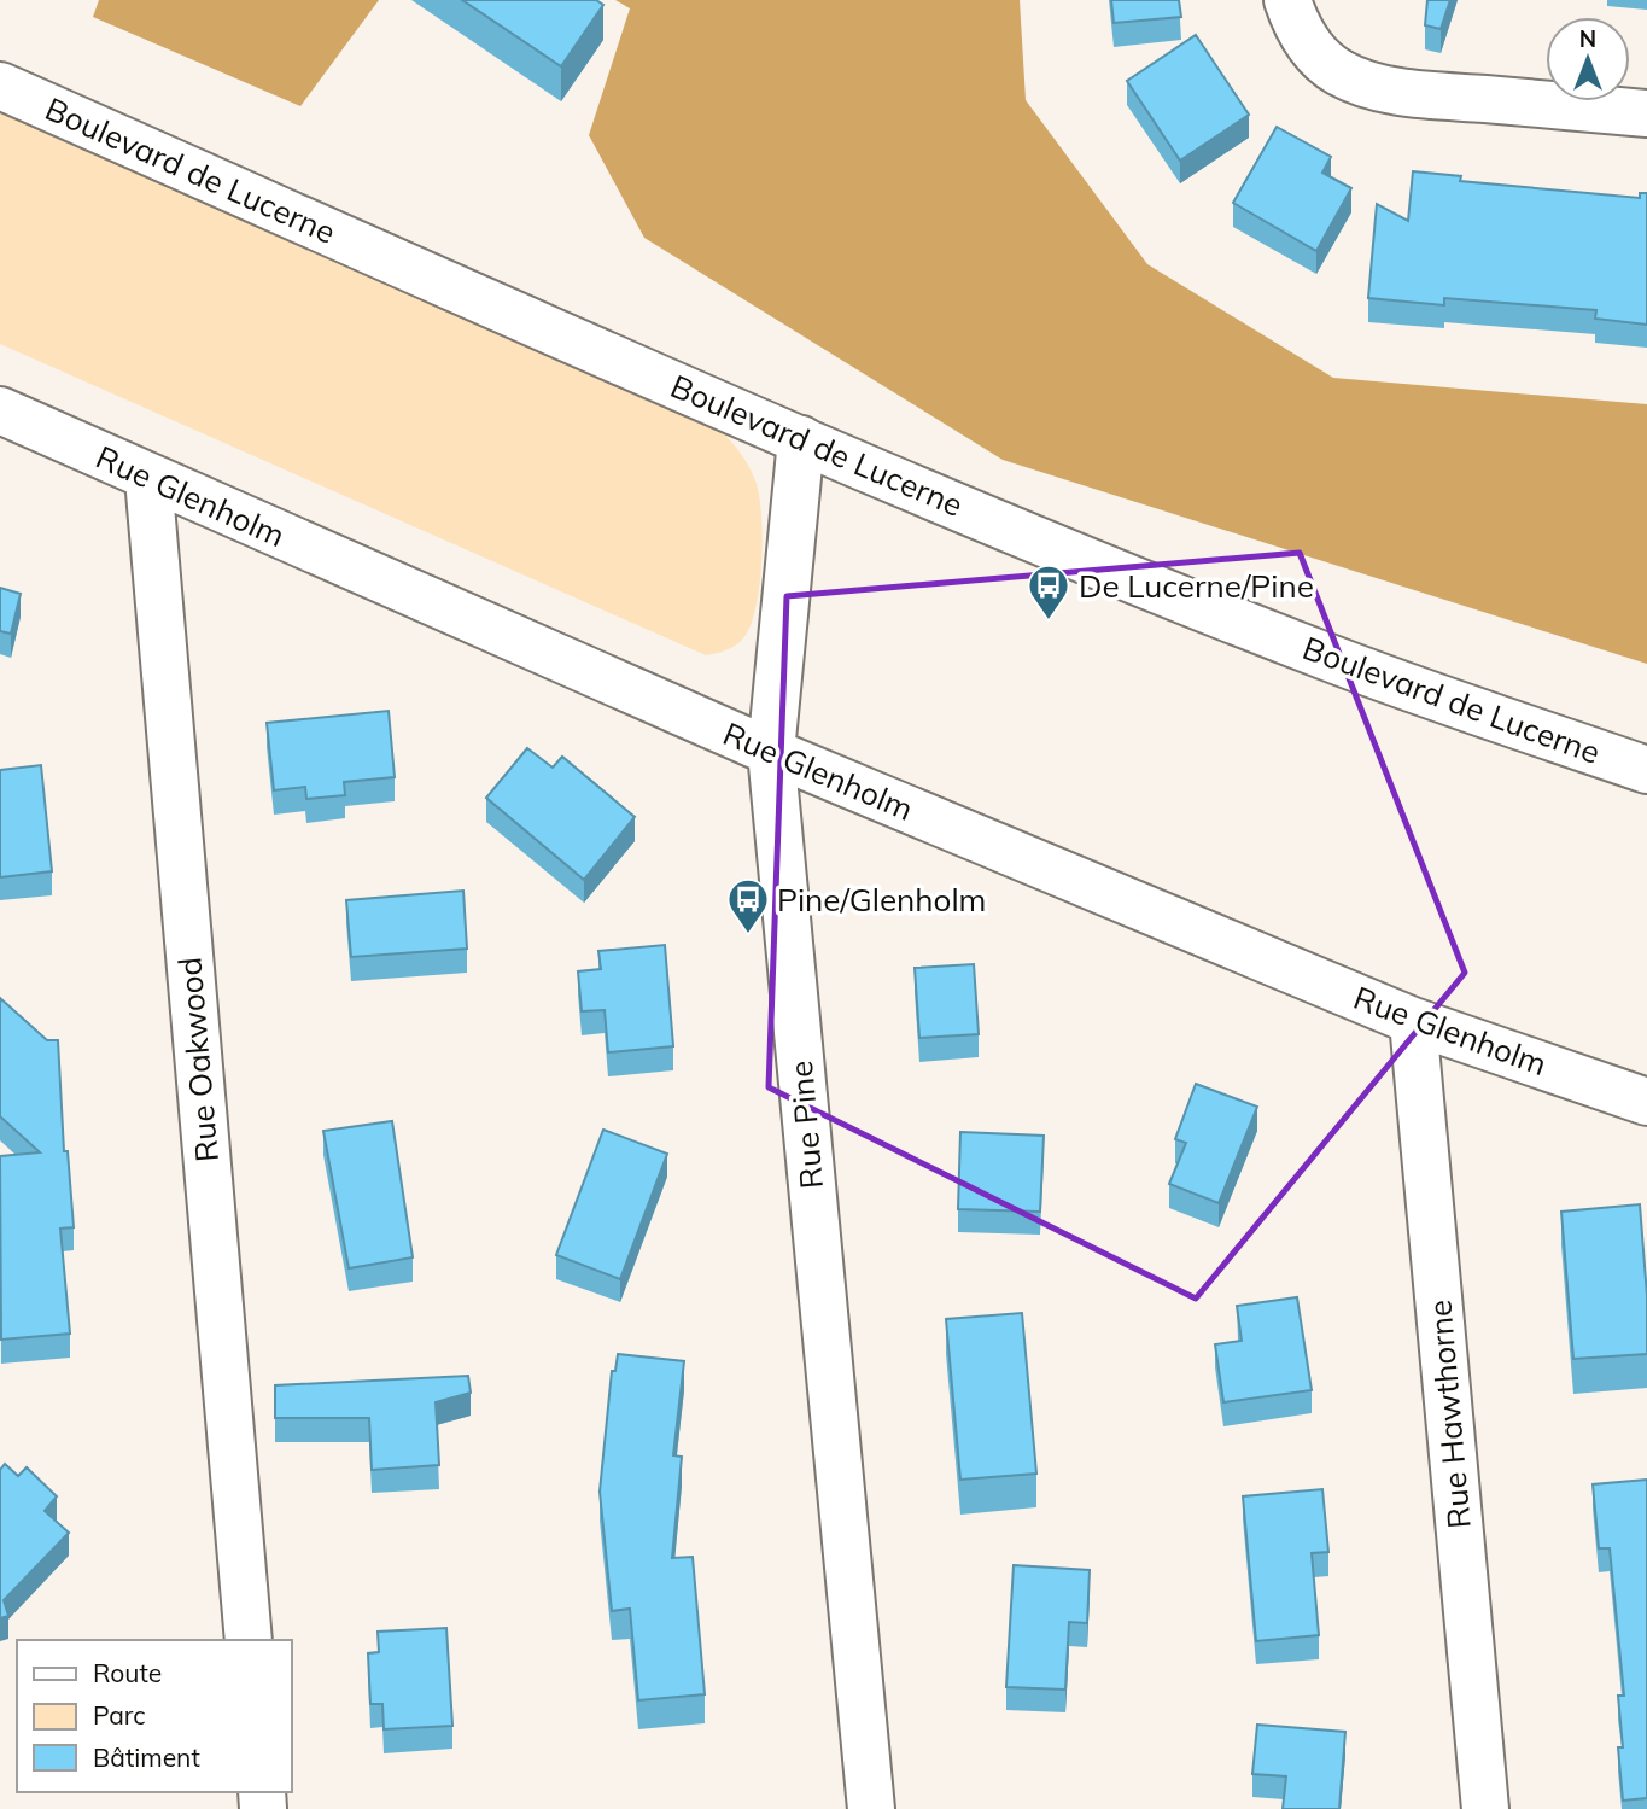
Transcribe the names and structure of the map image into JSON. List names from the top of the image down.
{
  "streets": {
    "street": [
      "Boulevard de Lucerne",
      "Rue Glenholm",
      "Rue Oakwood",
      "Rue Pine",
      "Rue Hawthorne"
    ]
  },
  "crossings": [
    ["Boulevard de Lucerne", "Rue Pine"],
    ["Rue Glenholm", "Rue Oakwood"],
    ["Rue Glenholm", "Rue Pine"],
    ["Rue Glenholm", "Rue Hawthorne"]
  ],
  "places": {
    "bus stop": ["De Lucerne/Pine", "Pine/Glenholm"]
  },
  "legend": ["Route", "Parc", "Bâtiment"],
  "north": "top"
}
